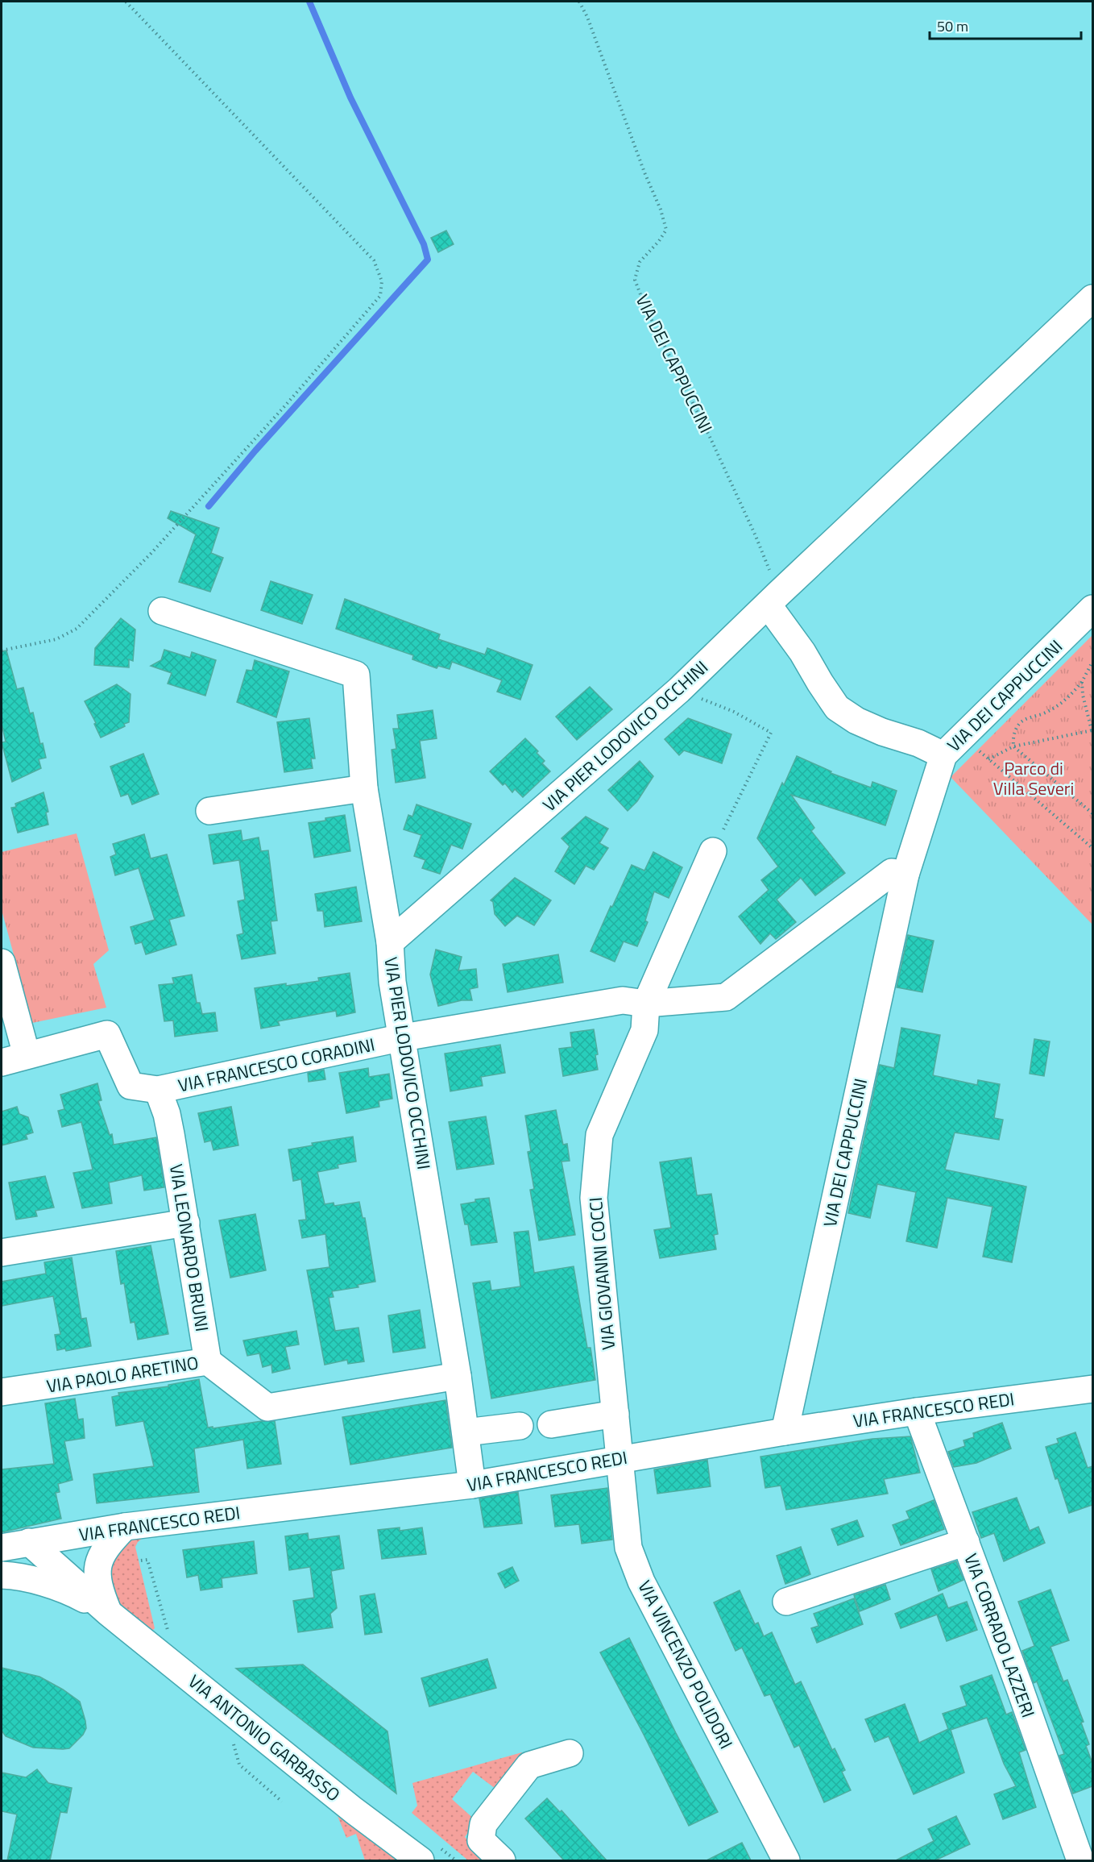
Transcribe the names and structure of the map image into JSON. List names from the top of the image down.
{
  "streets": {
    "street": [
      "VIA DEI CAPPUCCINI",
      "VIA PIER LODOVICO OCCHINI",
      "VIA FRANCESCO CORADINI",
      "VIA LEONARDO BRUNI",
      "VIA GIOVANNI COCCI",
      "VIA PAOLO ARETINO",
      "VIA FRANCESCO REDI",
      "VIA CORRADO LAZZERI",
      "VIA VINCENZO POLIDORI",
      "VIA ANTONIO GARBASSO"
    ]
  },
  "crossings": [
    ["VIA DEI CAPPUCCINI", "VIA PIER LODOVICO OCCHINI"],
    ["VIA DEI CAPPUCCINI", "VIA FRANCESCO REDI"],
    ["VIA PIER LODOVICO OCCHINI", "VIA FRANCESCO CORADINI"],
    ["VIA PIER LODOVICO OCCHINI", "VIA PAOLO ARETINO"],
    ["VIA PIER LODOVICO OCCHINI", "VIA FRANCESCO REDI"],
    ["VIA FRANCESCO CORADINI", "VIA LEONARDO BRUNI"],
    ["VIA FRANCESCO CORADINI", "VIA GIOVANNI COCCI"],
    ["VIA LEONARDO BRUNI", "VIA PAOLO ARETINO"],
    ["VIA GIOVANNI COCCI", "VIA FRANCESCO REDI"],
    ["VIA GIOVANNI COCCI", "VIA VINCENZO POLIDORI"],
    ["VIA FRANCESCO REDI", "VIA CORRADO LAZZERI"],
    ["VIA FRANCESCO REDI", "VIA VINCENZO POLIDORI"],
    ["VIA FRANCESCO REDI", "VIA ANTONIO GARBASSO"]
  ],
  "parks": ["Parco di Villa Severi"],
  "scale_bar": "50 m"
}
